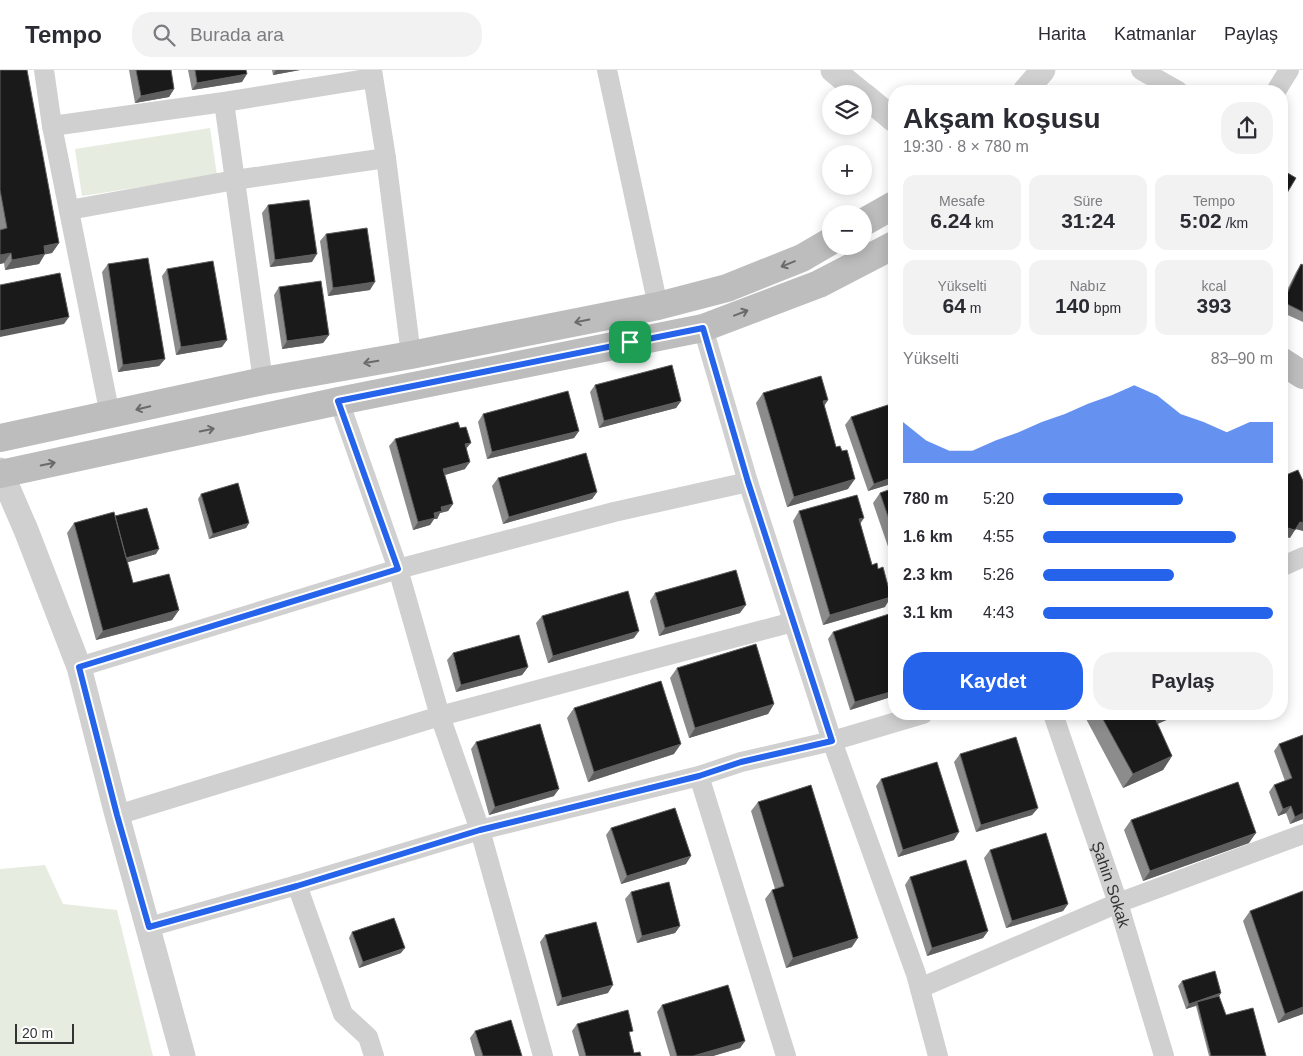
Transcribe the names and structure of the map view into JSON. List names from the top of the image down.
{
  "streets": {
    "street": ["Şahin Sokak"]
  },
  "scale_bar": "20 m",
  "page": {
    "header": "Tempo",
    "search": "Burada ara",
    "nav": ["Harita", "Katmanlar", "Paylaş"],
    "map_buttons": ["+", "−"],
    "heading": ["Akşam koşusu", "19:30 · 8 × 780 m"],
    "stats": [
      ["Mesafe", "6.24 km"],
      ["Süre", "31:24"],
      ["Tempo", "5:02 /km"],
      ["Yükselti", "64 m"],
      ["Nabız", "140 bpm"],
      ["kcal", "393"]
    ],
    "chart": ["Yükselti", "83–90 m"],
    "list": [
      {
        "name": "780 m",
        "note": "5:20"
      },
      {
        "name": "1.6 km",
        "note": "4:55"
      },
      {
        "name": "2.3 km",
        "note": "5:26"
      },
      {
        "name": "3.1 km",
        "note": "4:43"
      }
    ],
    "buttons": ["Kaydet", "Paylaş"],
    "scale": "20 m"
  }
}
